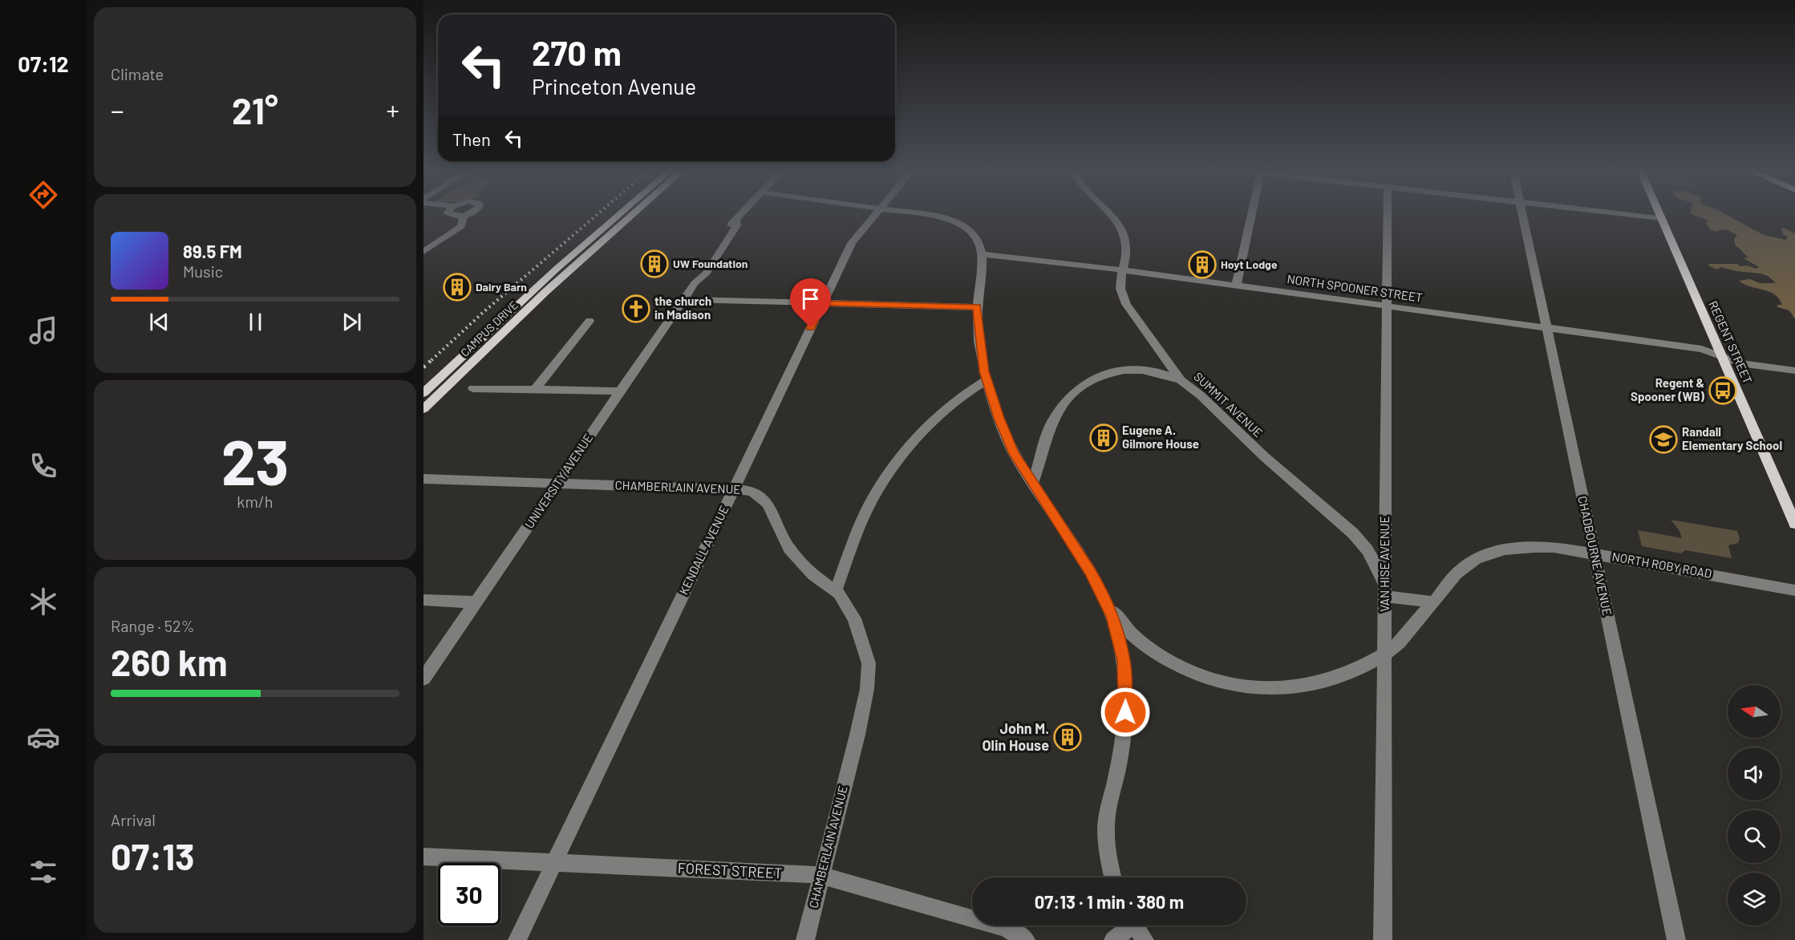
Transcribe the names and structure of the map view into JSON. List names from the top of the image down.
{
  "streets": {
    "main road": ["CAMPUS DRIVE", "REGENT STREET"],
    "street": [
      "NORTH SPOONER STREET",
      "SUMMIT AVENUE",
      "UNIVERSITY AVENUE",
      "CHAMBERLAIN AVENUE",
      "KENDALL AVENUE",
      "CHADBOURNE AVENUE",
      "VAN HISE AVENUE",
      "NORTH ROBY ROAD",
      "FOREST STREET"
    ]
  },
  "crossings": [
    ["NORTH SPOONER STREET", "REGENT STREET"],
    ["NORTH SPOONER STREET", "SUMMIT AVENUE"],
    ["NORTH SPOONER STREET", "CHADBOURNE AVENUE"],
    ["NORTH SPOONER STREET", "VAN HISE AVENUE"],
    ["SUMMIT AVENUE", "VAN HISE AVENUE"],
    ["UNIVERSITY AVENUE", "CHAMBERLAIN AVENUE"],
    ["CHAMBERLAIN AVENUE", "KENDALL AVENUE"],
    ["CHAMBERLAIN AVENUE", "FOREST STREET"],
    ["KENDALL AVENUE", "FOREST STREET"],
    ["CHADBOURNE AVENUE", "NORTH ROBY ROAD"],
    ["VAN HISE AVENUE", "NORTH ROBY ROAD"]
  ],
  "places": {
    "building": [
      "UW Foundation",
      "Hoyt Lodge",
      "Dairy Barn",
      "Eugene A. Gilmore House",
      "John M. Olin House"
    ],
    "church": ["the church in Madison"],
    "bus stop": ["Regent & Spooner (WB)"],
    "school or university": ["Randall Elementary School"]
  },
  "north": "left",
  "page": {
    "tabs": "07:12",
    "tile": [
      "Climate",
      ["23", "km/h"],
      ["Range · 52%", "260 km"],
      ["Arrival", "07:13"]
    ],
    "turn": ["270 m", "Princeton Avenue"],
    "heat": ["−", "21°", "+"],
    "then": "Then",
    "song": ["89.5 FM", "Music"],
    "limit": "30",
    "trip": "07:13 · 1 min · 380 m"
  }
}
